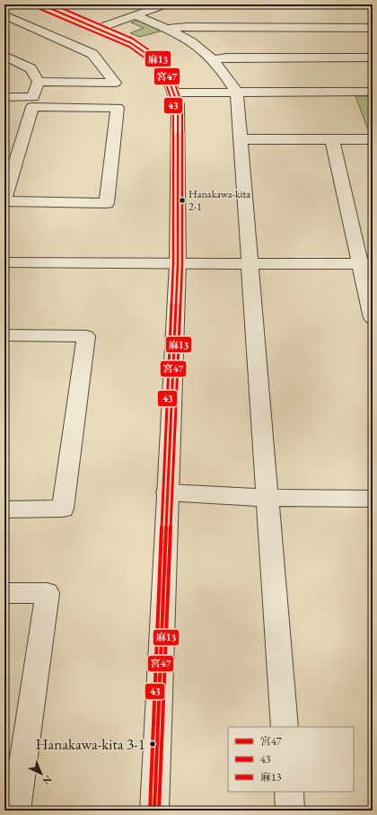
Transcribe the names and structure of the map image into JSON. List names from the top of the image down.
{
  "places": ["Hanakawa-kita 2-1", "Hanakawa-kita 3-1"],
  "lines": ["transit line 宮47", "transit line 麻13", "transit line 43"],
  "legend": ["宮47", "43", "麻13"],
  "north": "bottom right"
}
